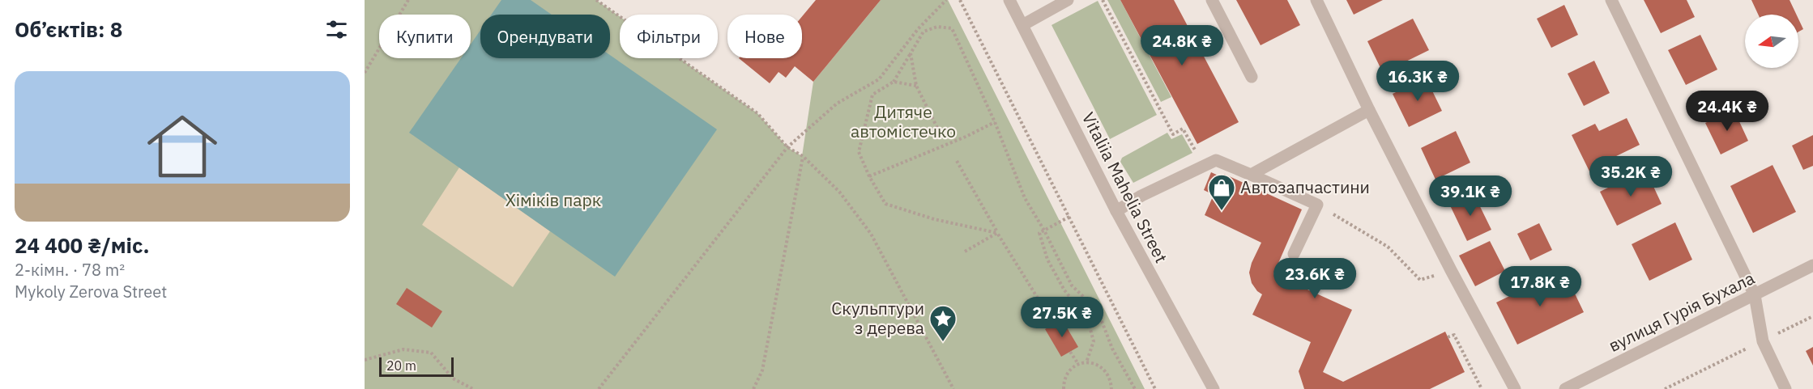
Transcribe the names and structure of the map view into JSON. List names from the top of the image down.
{
  "streets": {
    "street": ["Vitaliia Mahelia Street", "вулиця Гурія Бухала"]
  },
  "parks": ["Дитяче автомістечко", "Хіміків парк"],
  "places": {
    "shop": ["Автозапчастини"],
    "place": ["Скульптури з дерева"]
  },
  "scale_bar": "20 m",
  "north": "left",
  "page": {
    "heading": "Об’єктів: 8",
    "chip": [
      "Купити",
      "Орендувати",
      "Фільтри",
      "Нове"
    ],
    "price": [
      "24.8K ₴",
      "16.3K ₴",
      "24.4K ₴",
      "35.2K ₴",
      "39.1K ₴",
      "23.6K ₴",
      "17.8K ₴",
      "27.5K ₴"
    ],
    "list": [
      {
        "name": "24 400 ₴/міс.",
        "note": "2-кімн. · 78 m² · Mykoly Zerova Street"
      }
    ],
    "scale": "20 m"
  }
}
